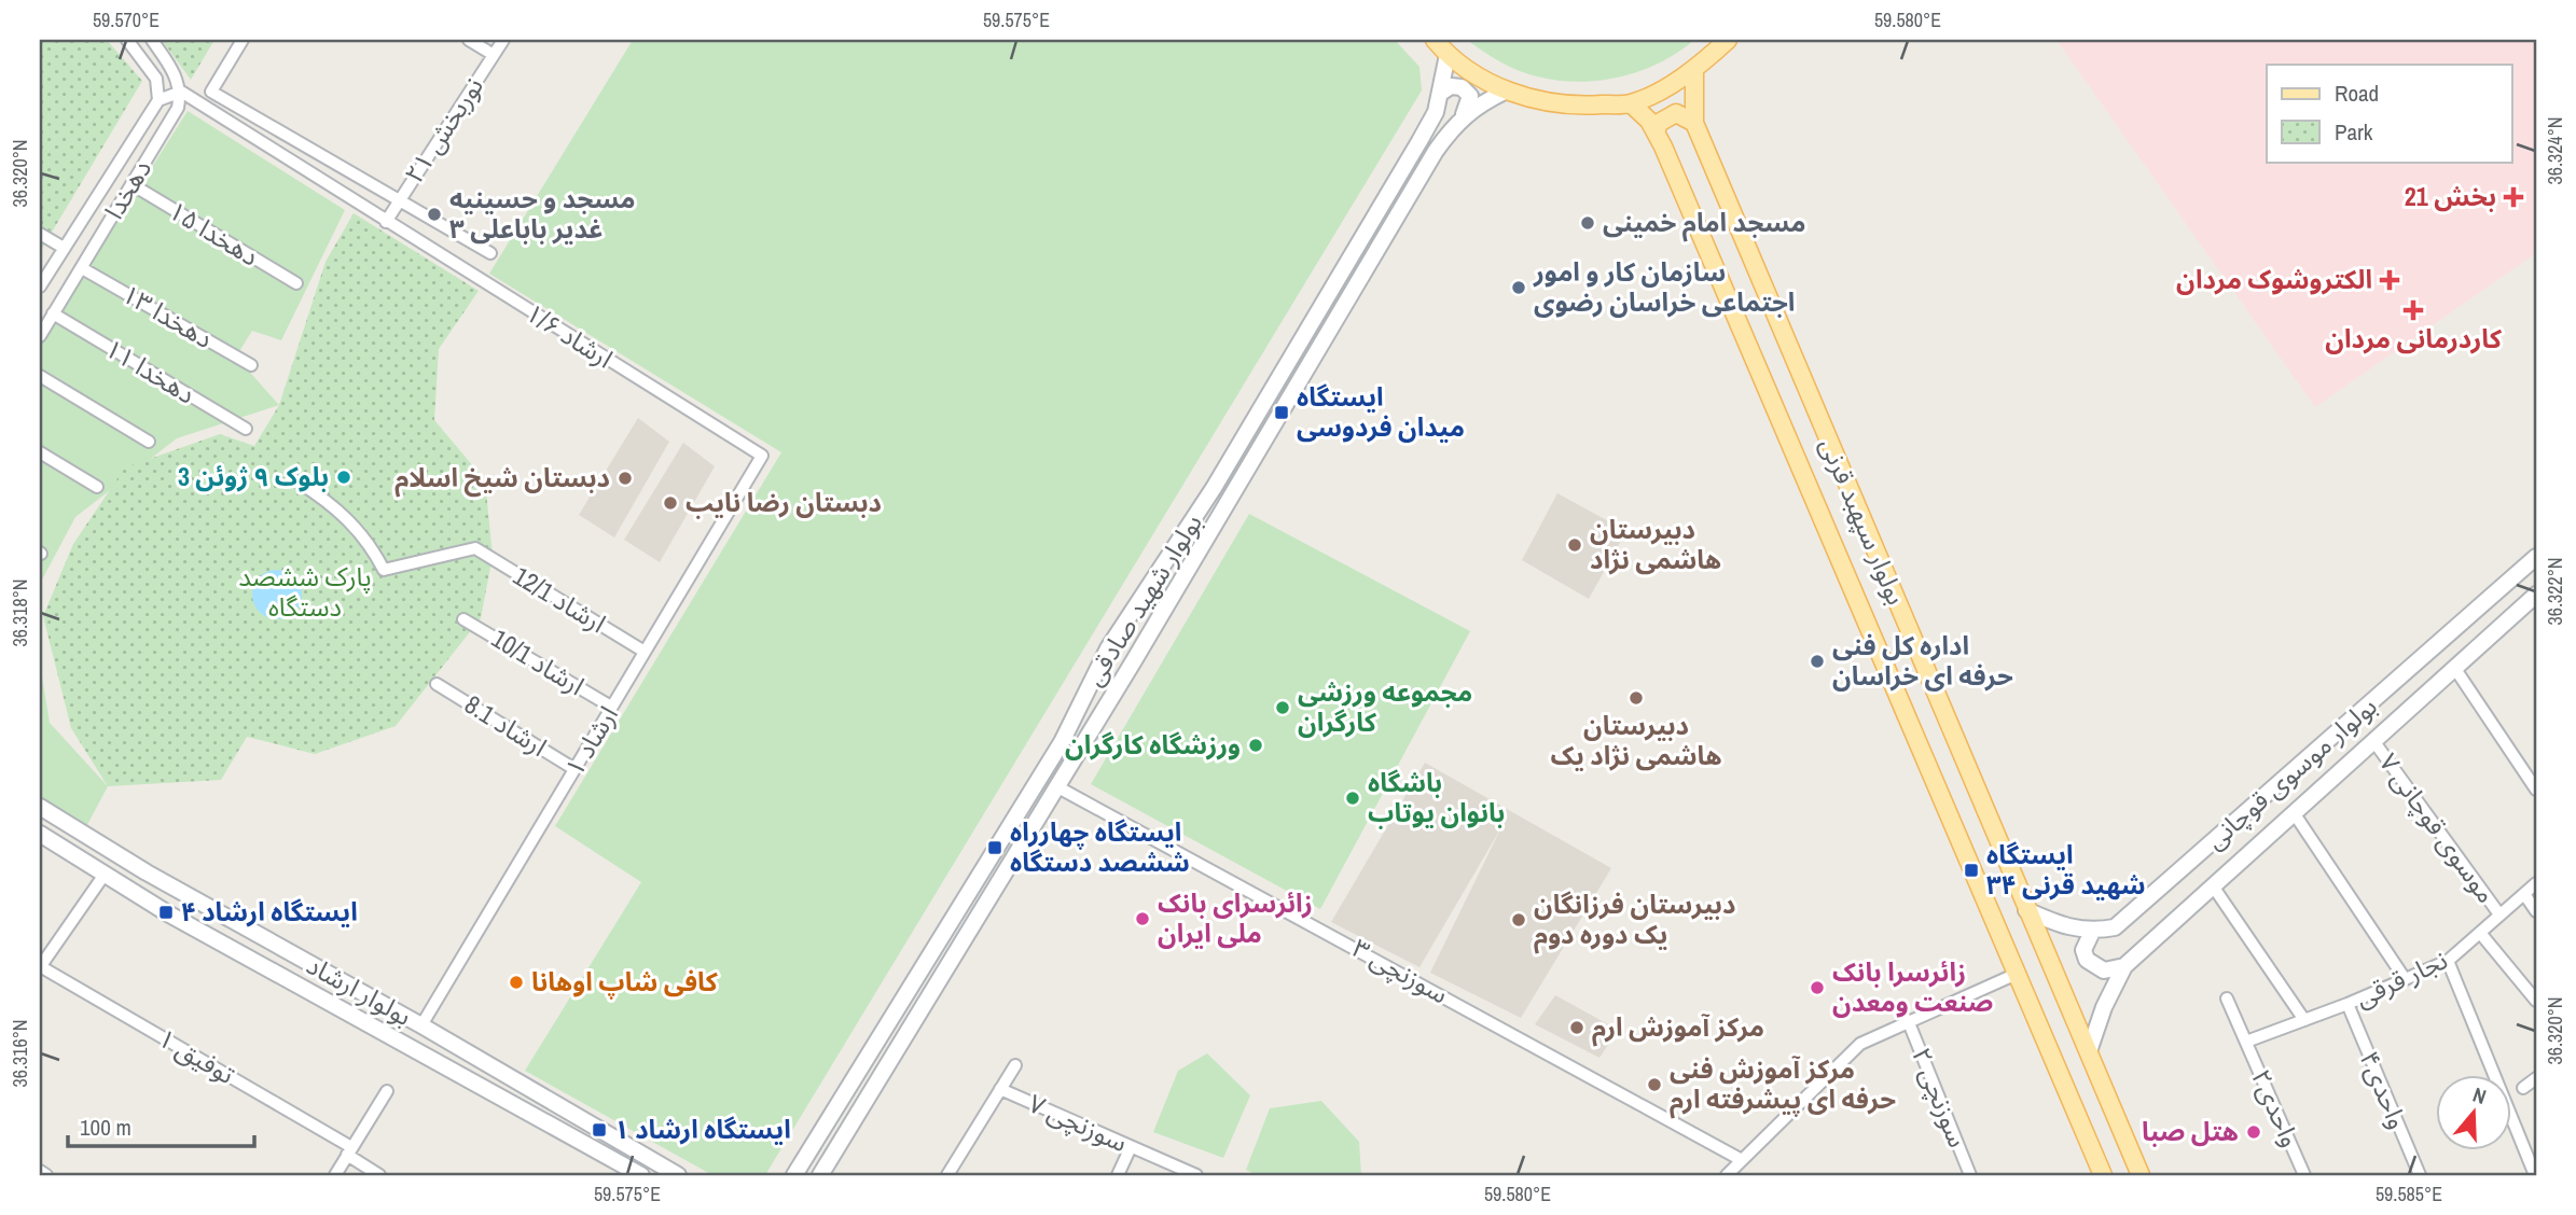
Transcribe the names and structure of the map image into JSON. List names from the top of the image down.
{
  "streets": {
    "main road": [
      "بولوار سپهبد قرنی",
      "بولوار شهید صادقی",
      "بولوار موسوی قوچانی",
      "بولوار ارشاد"
    ],
    "street": [
      "نوربخش ۲۱",
      "دهخدا",
      "دهخدا ۱۵",
      "دهخدا ۱۳",
      "ارشاد ۱/۶",
      "دهخدا ۱۱",
      "ارشاد 12/1",
      "ارشاد 10/1",
      "ارشاد 8.1",
      "ارشاد ۱",
      "موسوی قوچانی ۷",
      "سوزنچی ۳",
      "نجار قرقی",
      "توفیق ۱",
      "واحدی۴",
      "سوزنچی ۲",
      "واحدی۲",
      "سوزنچی ۷"
    ]
  },
  "crossings": [
    ["نوربخش ۲۱", "ارشاد ۱/۶"],
    ["دهخدا", "دهخدا ۱۵"],
    ["دهخدا", "دهخدا ۱۳"],
    ["دهخدا", "ارشاد ۱/۶"],
    ["دهخدا", "دهخدا ۱۱"],
    ["ارشاد ۱/۶", "ارشاد ۱"],
    ["بولوار سپهبد قرنی", "بولوار موسوی قوچانی"],
    ["ارشاد 12/1", "ارشاد ۱"],
    ["بولوار شهید صادقی", "سوزنچی ۳"],
    ["ارشاد 10/1", "ارشاد ۱"],
    ["ارشاد 8.1", "ارشاد ۱"],
    ["ارشاد ۱", "بولوار ارشاد"],
    ["بولوار موسوی قوچانی", "موسوی قوچانی ۷"],
    ["موسوی قوچانی ۷", "نجار قرقی"],
    ["نجار قرقی", "واحدی۴"],
    ["نجار قرقی", "واحدی۲"]
  ],
  "parks": ["پارک‌ ششصد دستگاه"],
  "places": {
    "health": ["بخش 21", "الکتروشوک مردان", "کاردرمانی مردان"],
    "other": [
      "مسجد و حسینیه غدیر باباعلی ۳",
      "مسجد امام خمینی",
      "سازمان کار و امور اجتماعی خراسان رضوی",
      "بلوک ۹ ژوئن 3",
      "دبستان شیخ اسلام",
      "دبستان رضا نایب",
      "دبیرستان هاشمی نژاد",
      "اداره کل فنی حرفه ای خراسان",
      "دبیرستان هاشمی نژاد یک",
      "مجموعه ورزشی کارگران",
      "ورزشگاه کارگران",
      "باشگاه بانوان یوتاب",
      "زائرسرای بانک ملی ایران",
      "دبیرستان فرزانگان یک دوره دوم",
      "کافی شاپ اوهانا",
      "زائرسرا بانک صنعت ومعدن",
      "مرکز آموزش ارم",
      "مرکز آموزش فنی حرفه ای پیشرفته ارم",
      "هتل صبا"
    ],
    "transit": [
      "ایستگاه میدان فردوسی",
      "ایستگاه چهارراه ششصد دستگاه",
      "ایستگاه شهید قرنی ۳۴",
      "ایستگاه ارشاد ۴",
      "ایستگاه ارشاد ۱"
    ]
  },
  "legend": ["Road", "Park"],
  "scale_bar": "100 m",
  "north": "top",
  "coordinates": [
    "59.570°E",
    "59.575°E",
    "59.580°E",
    "36.324°N",
    "36.320°N",
    "36.322°N",
    "36.318°N",
    "36.316°N",
    "59.585°E"
  ]
}
